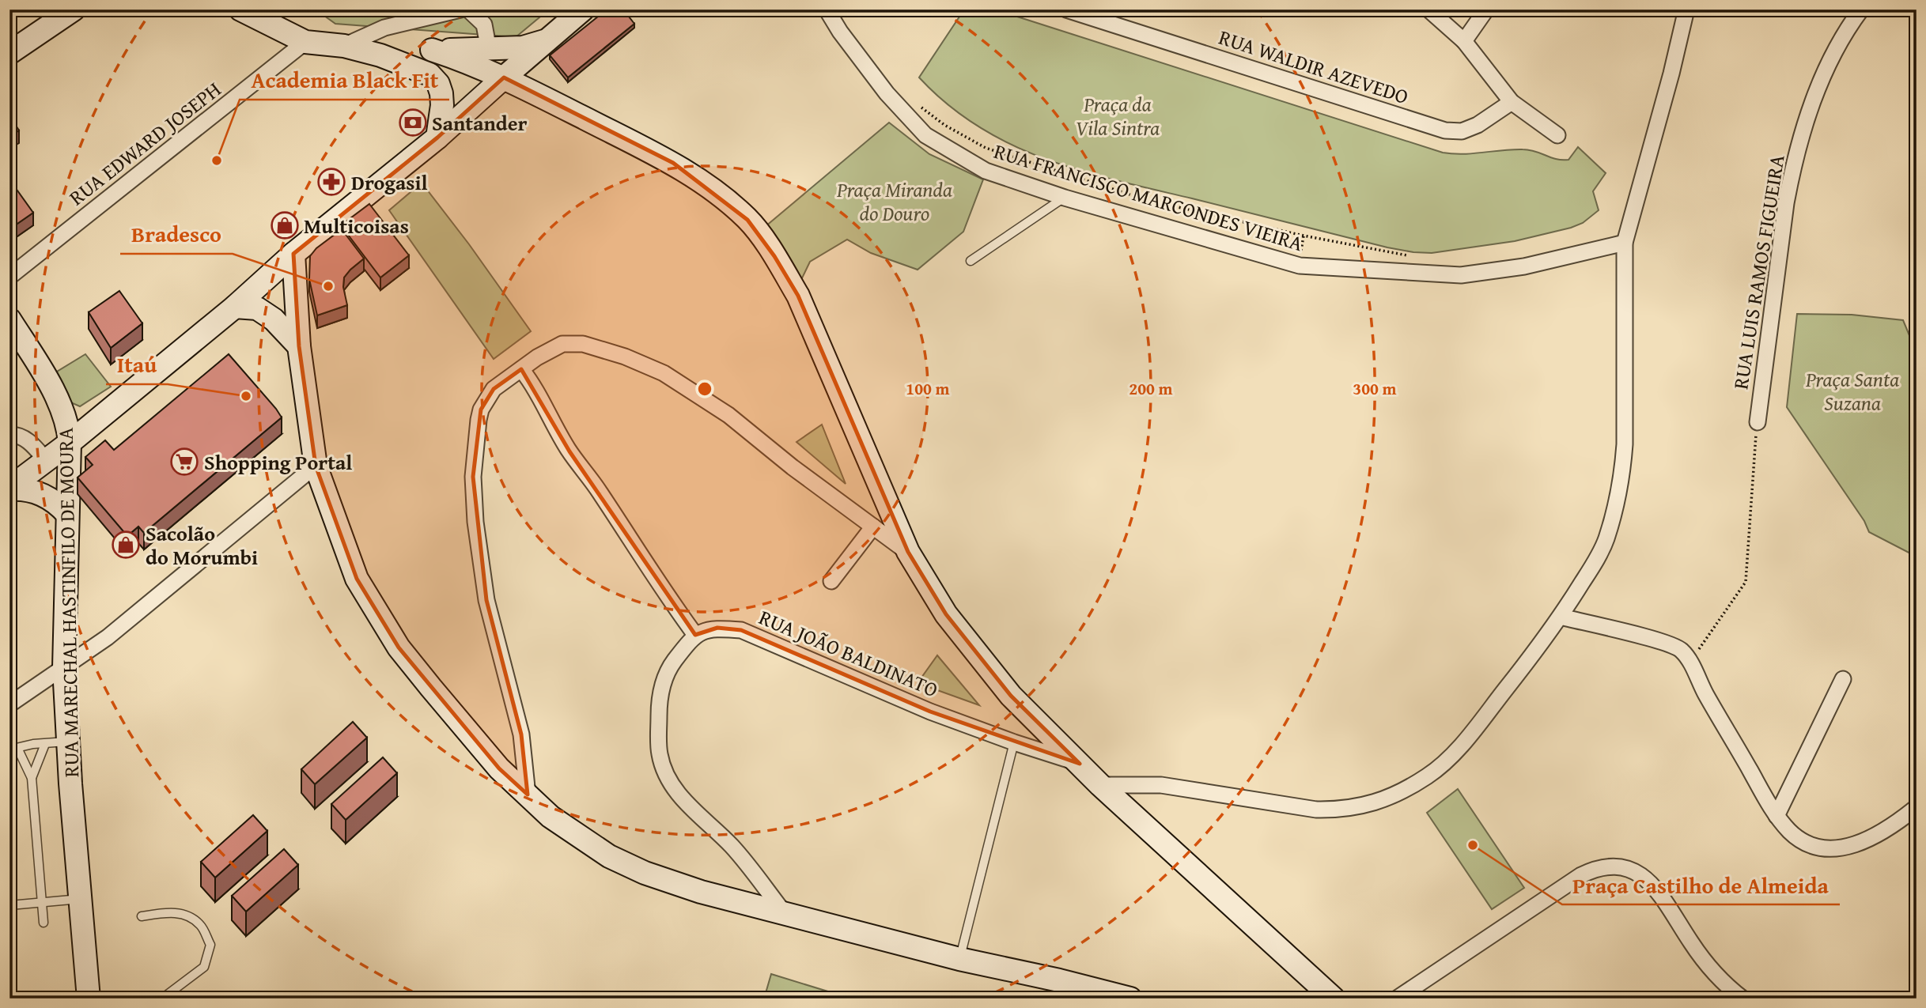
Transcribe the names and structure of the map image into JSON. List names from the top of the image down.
{
  "streets": {
    "street": [
      "RUA WALDIR AZEVEDO",
      "RUA EDWARD JOSEPH",
      "RUA FRANCISCO MARCONDES VIEIRA",
      "RUA LUIS RAMOS FIGUEIRA",
      "RUA MARECHAL HASTINFILO DE MOURA",
      "RUA JOÃO BALDINATO"
    ]
  },
  "parks": ["Praça da Vila Sintra", "Praça Miranda do Douro", "Praça Santa Suzana"],
  "places": {
    "bank": ["Santander"],
    "other": [
      "Academia Black Fit",
      "Bradesco",
      "Itaú",
      "Praça Castilho de Almeida"
    ],
    "pharmacy": ["Drogasil"],
    "shop": ["Multicoisas", "Sacolão do Morumbi"],
    "supermarket": ["Shopping Portal"]
  },
  "rings": ["100 m", "200 m", "300 m"]
}
